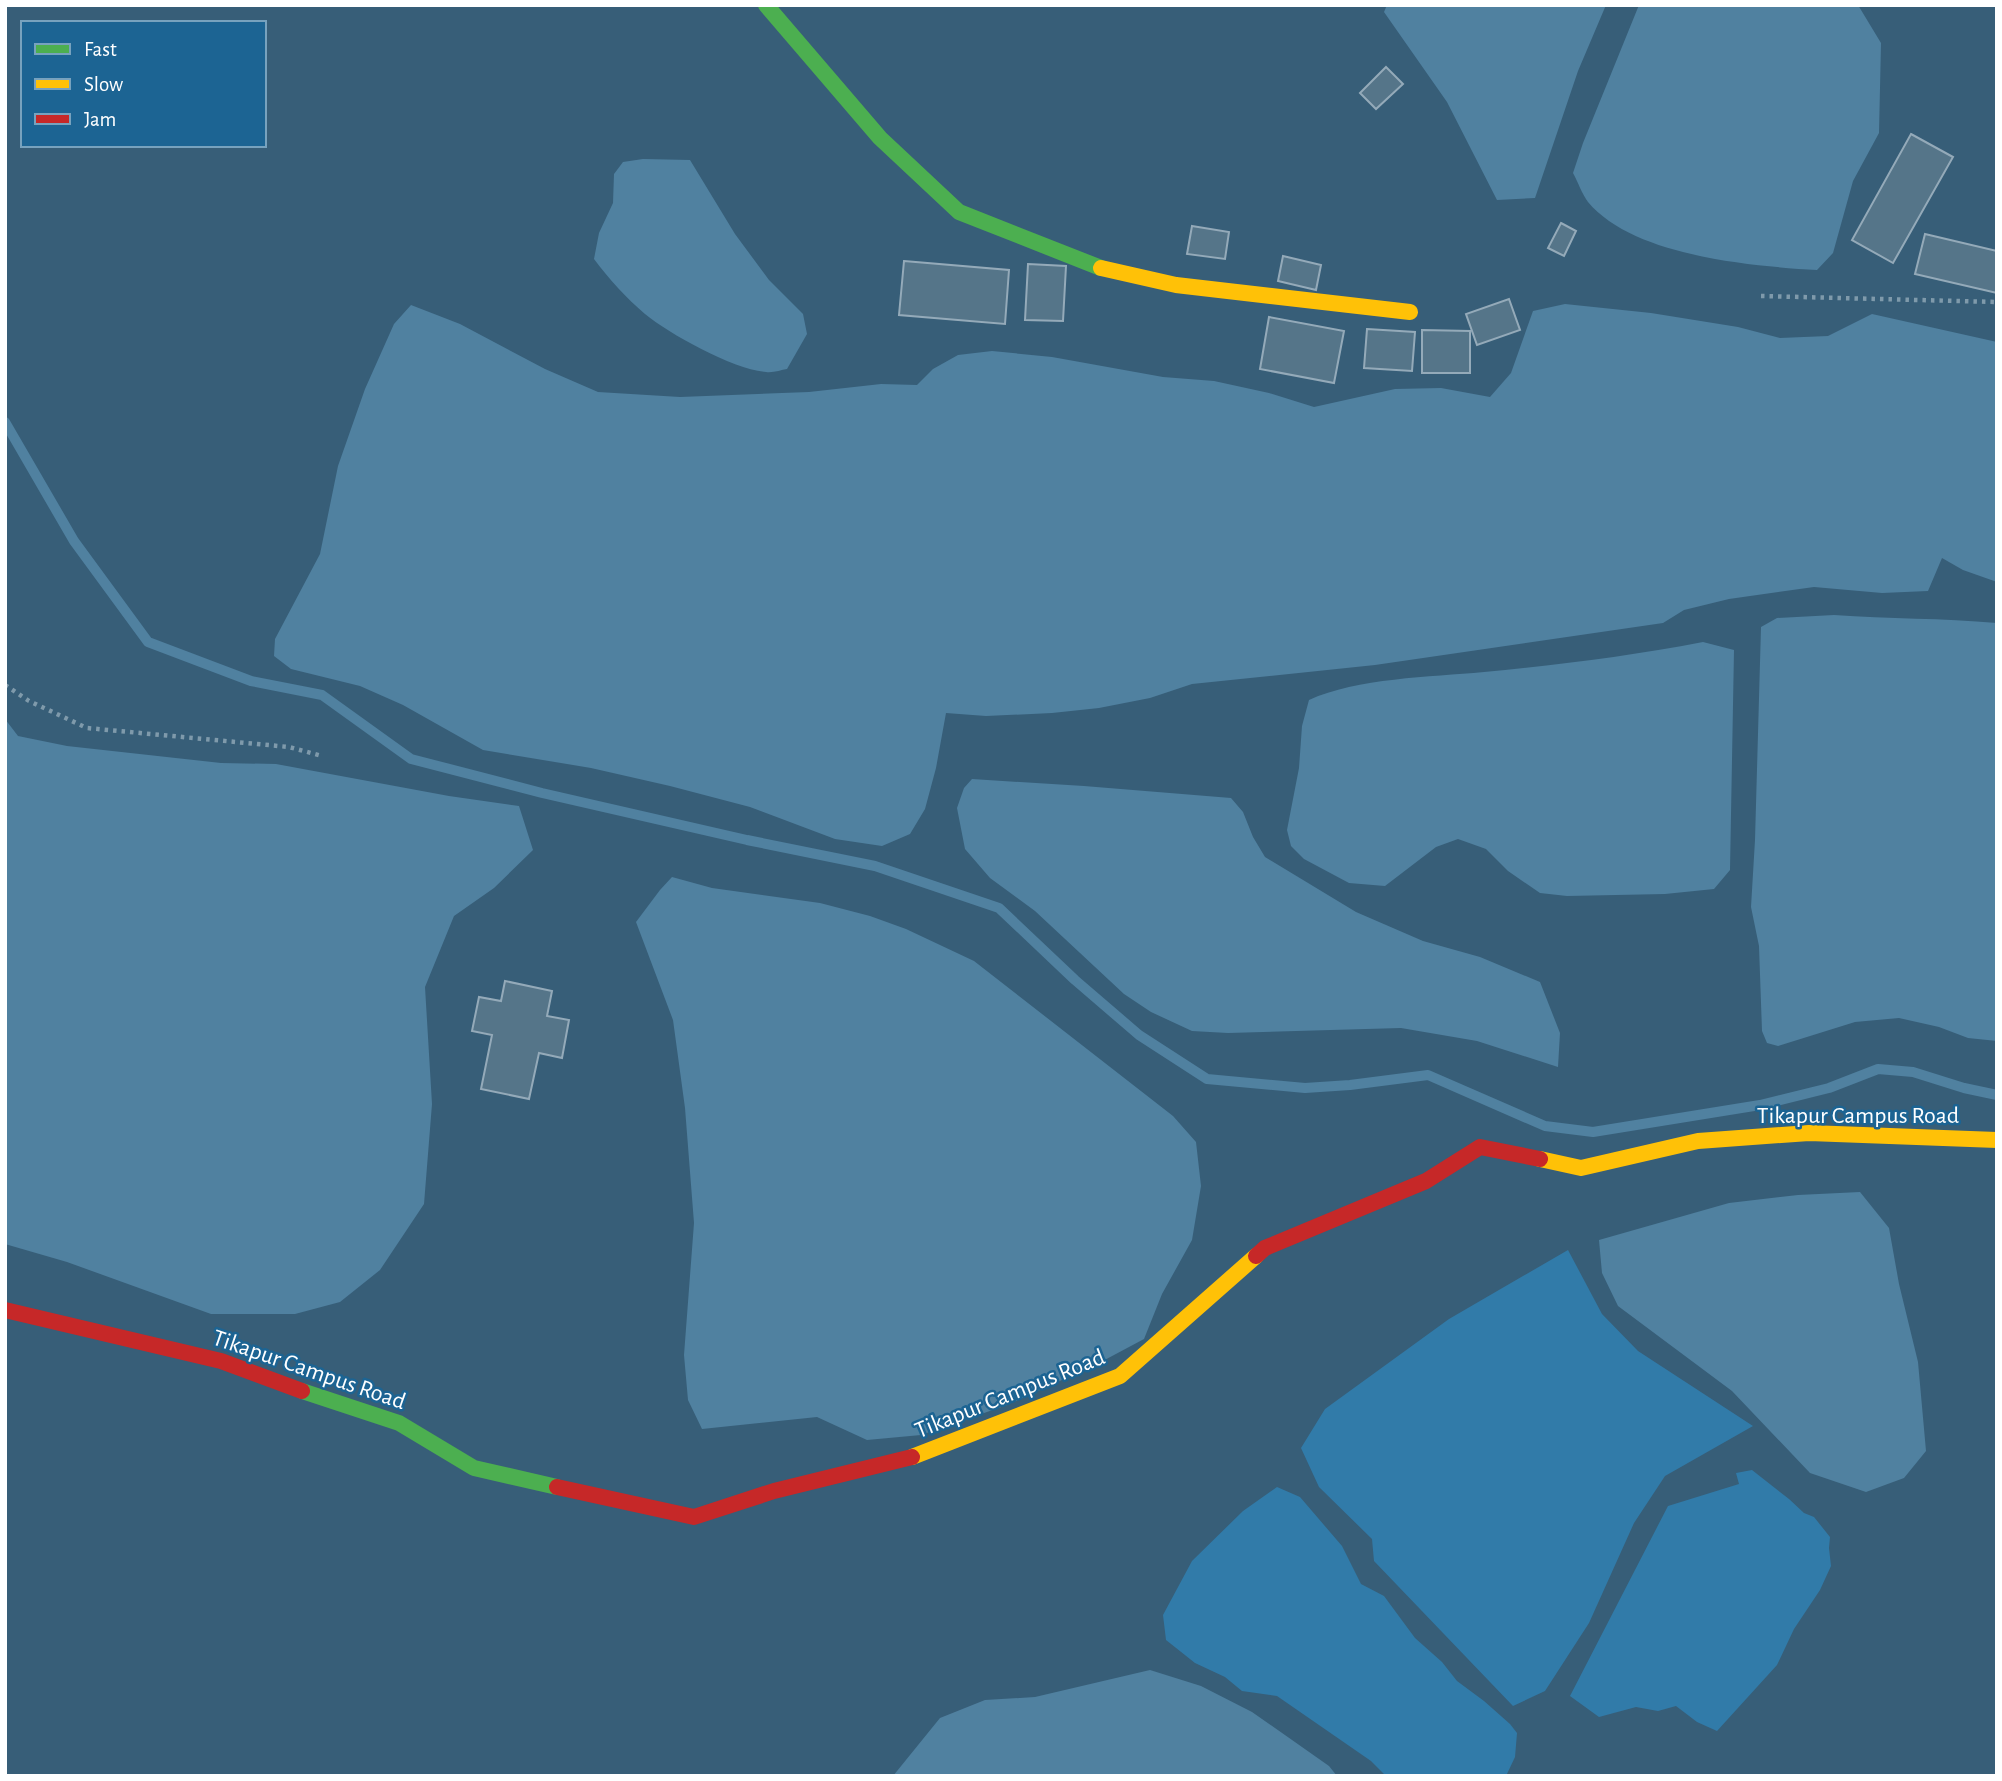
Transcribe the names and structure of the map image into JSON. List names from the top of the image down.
{
  "streets": {
    "street": ["Tikapur Campus Road"]
  },
  "legend": ["Fast", "Slow", "Jam"]
}
